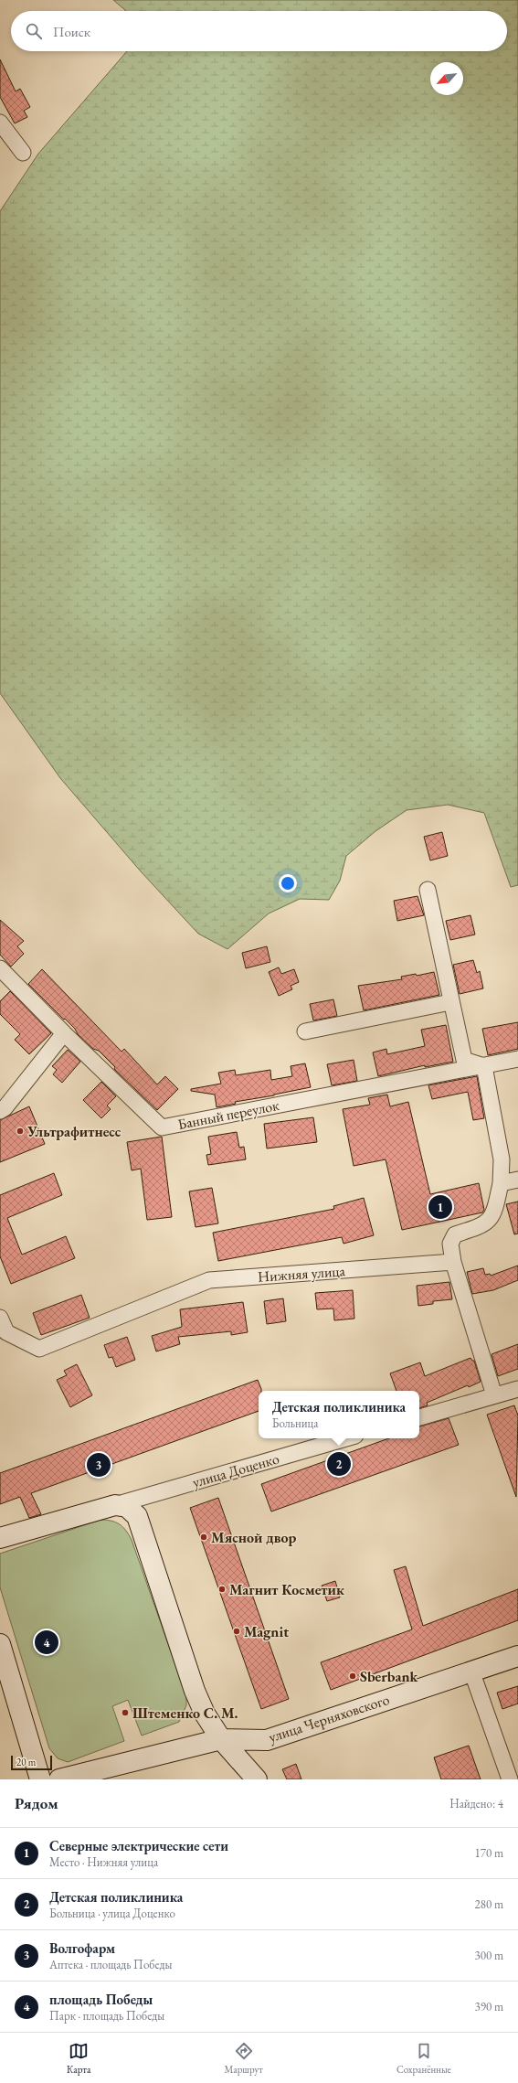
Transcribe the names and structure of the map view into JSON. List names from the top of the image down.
{
  "streets": {
    "main road": ["улица Черняховского"],
    "street": ["Банный переулок", "Нижняя улица", "улица Доценко"]
  },
  "places": [
    "Ультрафитнесс",
    "Мясной двор",
    "Магнит Косметик",
    "Magnit",
    "Sberbank",
    "Штеменко С. М."
  ],
  "scale_bar": "20 m",
  "north": "bottom left",
  "page": {
    "search": "Поиск",
    "pins": [
      "1",
      "2",
      "3",
      "4"
    ],
    "popup": ["Детская поликлиника", "Больница"],
    "scale": "20 m",
    "heading": ["Рядом", "Найдено: 4"],
    "list": [
      {
        "mark": "1",
        "name": "Северные электрические сети",
        "note": "Место · Нижняя улица",
        "value": "170 m"
      },
      {
        "mark": "2",
        "name": "Детская поликлиника",
        "note": "Больница · улица Доценко",
        "value": "280 m"
      },
      {
        "mark": "3",
        "name": "Волгофарм",
        "note": "Аптека · площадь Победы",
        "value": "300 m"
      },
      {
        "mark": "4",
        "name": "площадь Победы",
        "note": "Парк · площадь Победы",
        "value": "390 m"
      }
    ],
    "nav": ["Карта", "Маршрут", "Сохранённые"]
  }
}
